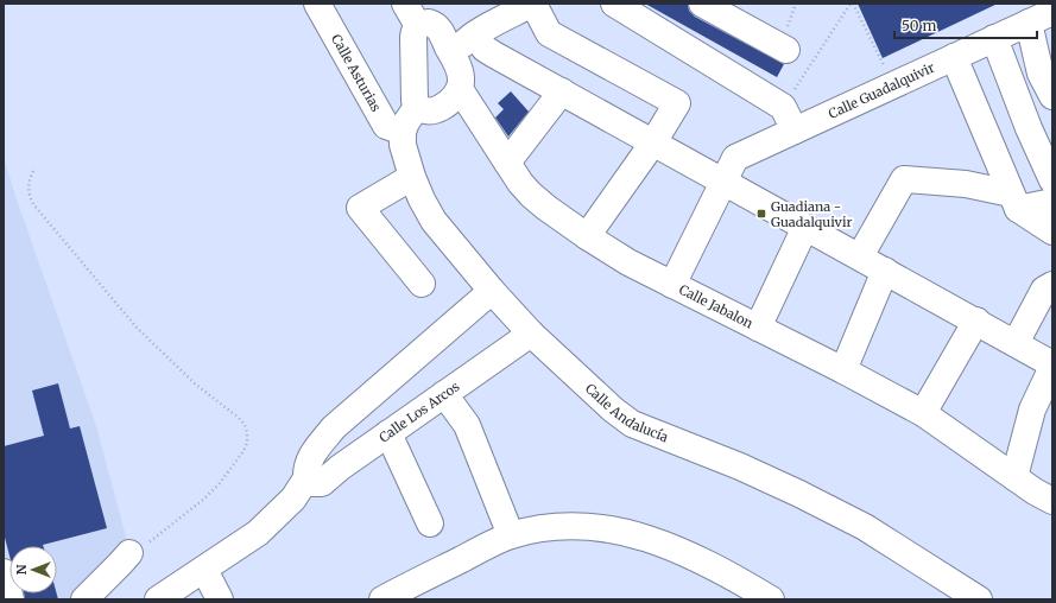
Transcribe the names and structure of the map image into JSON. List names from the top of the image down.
{
  "streets": {
    "street": [
      "Calle Asturias",
      "Calle Guadalquivir",
      "Calle Jabalon",
      "Calle Los Arcos",
      "Calle Andalucía"
    ]
  },
  "crossings": [
    ["Calle Asturias", "Calle Andalucía"],
    ["Calle Guadalquivir", "Calle Jabalon"],
    ["Calle Los Arcos", "Calle Andalucía"]
  ],
  "places": {
    "transit": ["Guadiana - Guadalquivir"]
  },
  "scale_bar": "50 m",
  "north": "left"
}
